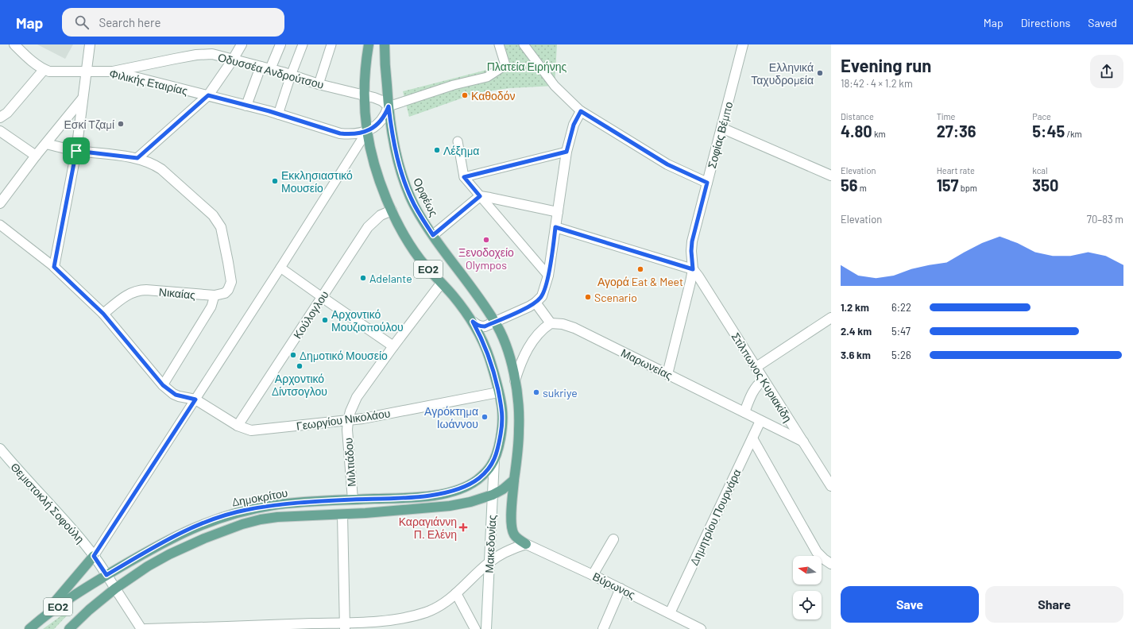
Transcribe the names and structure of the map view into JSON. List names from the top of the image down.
{
  "streets": {
    "main road": ["Ορφέως", "ΕΟ2", "Δημοκρίτου"],
    "street": [
      "Οδυσσέα Ανδρούτσου",
      "Φιλικής Εταιρίας",
      "Σοφίας Βέμπο",
      "Νικαίας",
      "Κούλογλου",
      "Μαρωνείας",
      "Στίλπωνος Κυριακίδη",
      "Γεωργίου Νικολάου",
      "Μιλτιάδου",
      "Θεμιστοκλή Σοφούλη",
      "Δημητρίου Πουρνάρα",
      "Μακεδονίας",
      "Βύρωνος"
    ]
  },
  "crossings": [
    ["Οδυσσέα Ανδρούτσου", "Φιλικής Εταιρίας"],
    ["Οδυσσέα Ανδρούτσου", "Ορφέως"],
    ["Οδυσσέα Ανδρούτσου", "ΕΟ2"],
    ["Φιλικής Εταιρίας", "Ορφέως"],
    ["Φιλικής Εταιρίας", "ΕΟ2"],
    ["Σοφίας Βέμπο", "Μαρωνείας"],
    ["Σοφίας Βέμπο", "Στίλπωνος Κυριακίδη"],
    ["Ορφέως", "ΕΟ2"],
    ["Ορφέως", "Βύρωνος"],
    ["ΕΟ2", "Κούλογλου"],
    ["ΕΟ2", "Γεωργίου Νικολάου"],
    ["ΕΟ2", "Μιλτιάδου"],
    ["ΕΟ2", "Δημοκρίτου"],
    ["ΕΟ2", "Μακεδονίας"],
    ["Νικαίας", "Γεωργίου Νικολάου"],
    ["Κούλογλου", "Γεωργίου Νικολάου"],
    ["Μαρωνείας", "Στίλπωνος Κυριακίδη"],
    ["Μαρωνείας", "Δημητρίου Πουρνάρα"],
    ["Γεωργίου Νικολάου", "Μιλτιάδου"],
    ["Μιλτιάδου", "Δημοκρίτου"],
    ["Δημοκρίτου", "Θεμιστοκλή Σοφούλη"],
    ["Δημοκρίτου", "Μακεδονίας"],
    ["Δημητρίου Πουρνάρα", "Βύρωνος"]
  ],
  "parks": ["Πλατεία Ειρήνης"],
  "places": {
    "other": [
      "Ελληνικά Ταχυδρομεία",
      "Καθοδόν",
      "Εσκί Τζαμί",
      "Λέξημα",
      "Εκκλησιαστικό Μουσείο",
      "Ξενοδοχείο Olympos",
      "Αγορά Eat & Meet",
      "Adelante",
      "Scenario",
      "Αρχοντικό Μουζιοπούλου",
      "Δημοτικό Μουσείο",
      "Αρχοντικό Δίντσογλου",
      "sukriye",
      "Αγρόκτημα Ιωάννου"
    ],
    "health": ["Καραγιάννη Π. Ελένη"]
  },
  "north": "left",
  "page": {
    "header": "Map",
    "search": "Search here",
    "nav": ["Map", "Directions", "Saved"],
    "heading": ["Evening run", "18:42 · 4 × 1.2 km"],
    "stats": [
      ["Distance", "4.80 km"],
      ["Time", "27:36"],
      ["Pace", "5:45 /km"],
      ["Elevation", "56 m"],
      ["Heart rate", "157 bpm"],
      ["kcal", "350"]
    ],
    "chart": ["Elevation", "70–83 m"],
    "list": [
      {
        "name": "1.2 km",
        "note": "6:22"
      },
      {
        "name": "2.4 km",
        "note": "5:47"
      },
      {
        "name": "3.6 km",
        "note": "5:26"
      }
    ],
    "buttons": ["Save", "Share"]
  }
}
